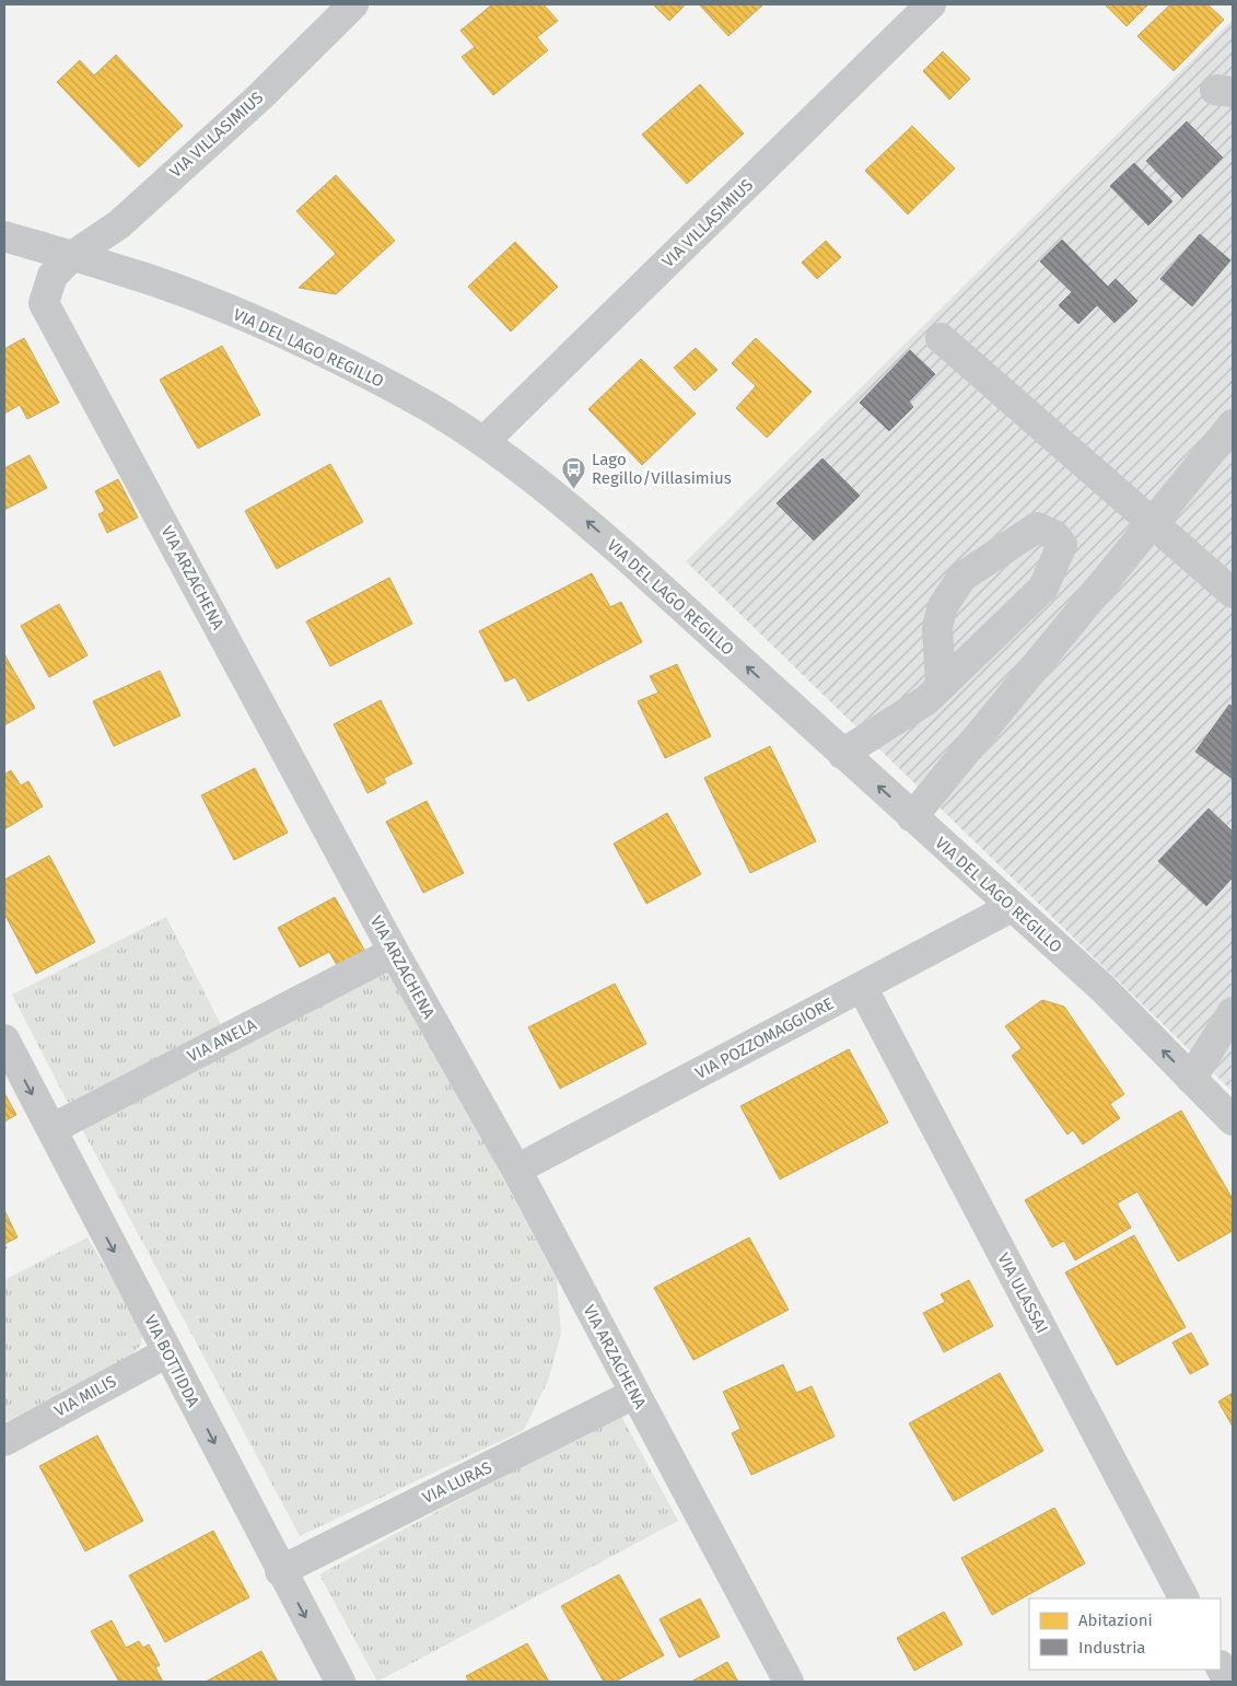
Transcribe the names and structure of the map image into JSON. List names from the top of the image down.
{
  "streets": {
    "street": [
      "VIA VILLASIMIUS",
      "VIA DEL LAGO REGILLO",
      "VIA ARZACHENA",
      "VIA POZZOMAGGIORE",
      "VIA ANELA",
      "VIA ULASSAI",
      "VIA BOTTIDDA",
      "VIA MILIS",
      "VIA LURAS"
    ]
  },
  "crossings": [
    ["VIA VILLASIMIUS", "VIA DEL LAGO REGILLO"],
    ["VIA VILLASIMIUS", "VIA ARZACHENA"],
    ["VIA DEL LAGO REGILLO", "VIA ARZACHENA"],
    ["VIA DEL LAGO REGILLO", "VIA POZZOMAGGIORE"],
    ["VIA ARZACHENA", "VIA POZZOMAGGIORE"],
    ["VIA ARZACHENA", "VIA ANELA"],
    ["VIA ARZACHENA", "VIA LURAS"],
    ["VIA POZZOMAGGIORE", "VIA ULASSAI"],
    ["VIA ANELA", "VIA BOTTIDDA"],
    ["VIA BOTTIDDA", "VIA MILIS"],
    ["VIA BOTTIDDA", "VIA LURAS"]
  ],
  "one_way": ["VIA DEL LAGO REGILLO", "VIA BOTTIDDA"],
  "places": {
    "bus stop": ["Lago Regillo/Villasimius"]
  },
  "legend": ["Abitazioni", "Industria"]
}
